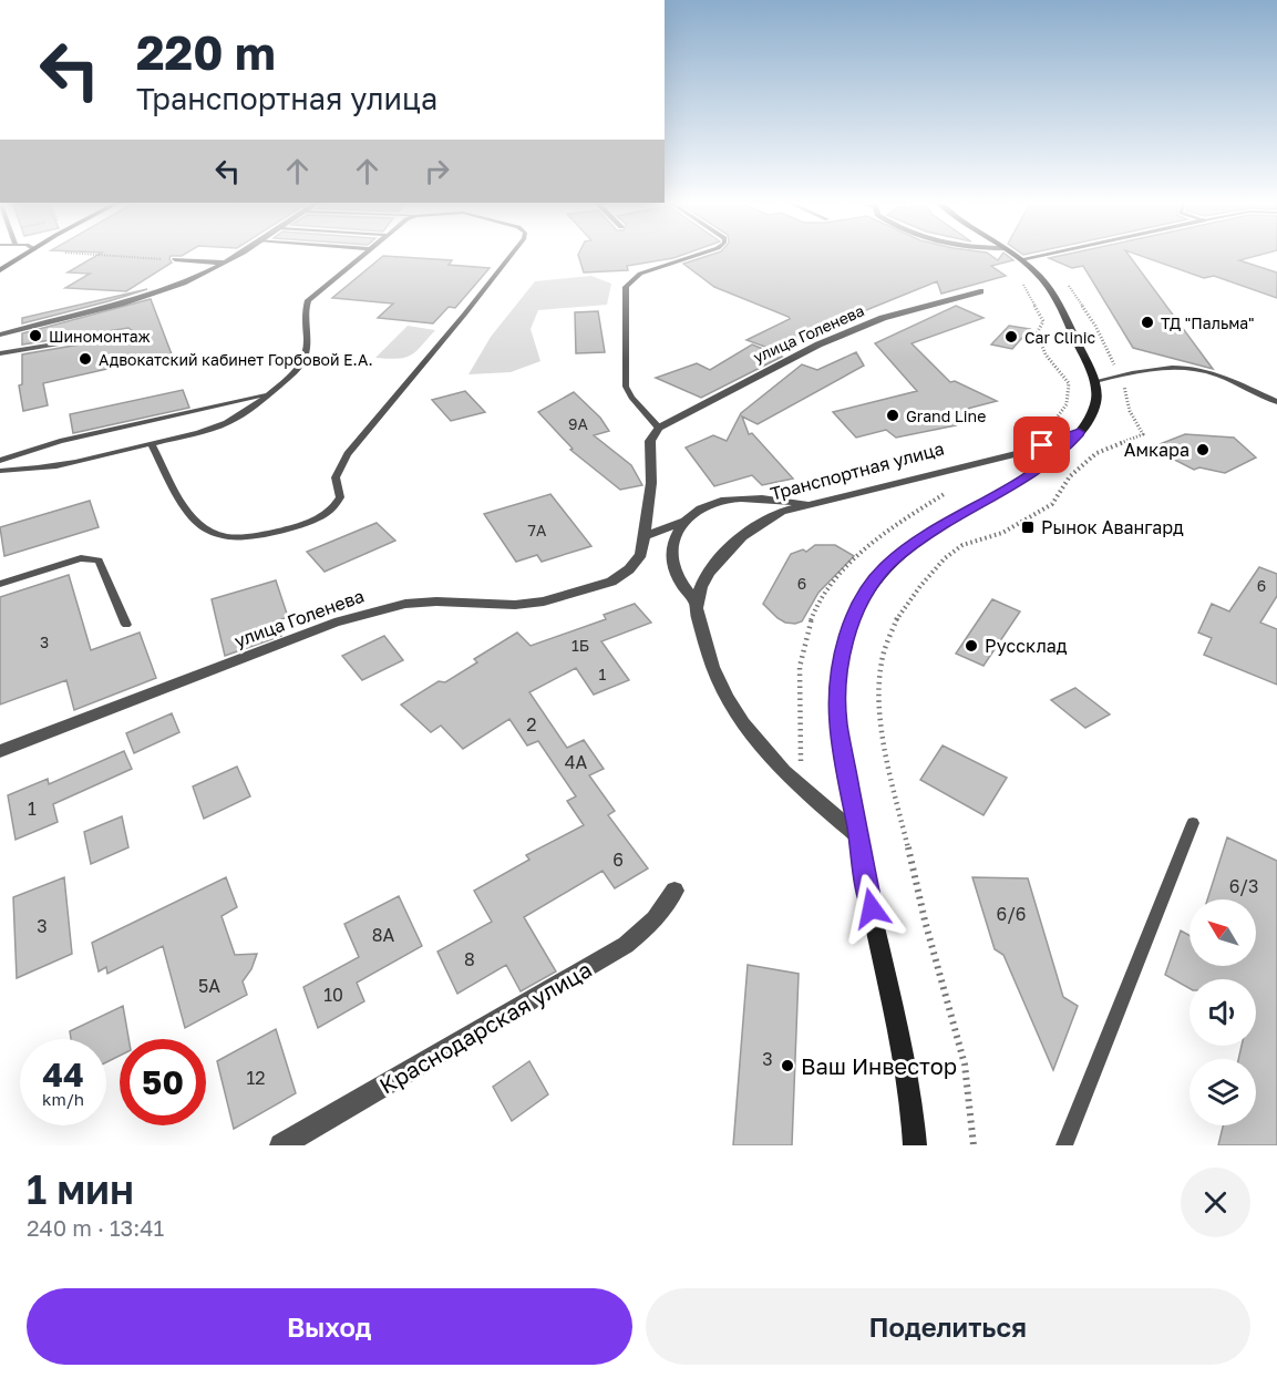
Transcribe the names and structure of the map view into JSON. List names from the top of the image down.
{
  "streets": {
    "street": ["улица Голенева", "Транспортная улица", "Краснодарская улица"]
  },
  "places": {
    "other": [
      "ТД \"Пальма\"",
      "Шиномонтаж",
      "Car Clinic",
      "Адвокатский кабинет Горбовой Е.А.",
      "Grand Line",
      "Амкара",
      "Руссклад",
      "Ваш Инвестор"
    ],
    "transit": ["Рынок Авангард"]
  },
  "house_numbers": [
    "9А",
    "7А",
    "6",
    "6",
    "3",
    "1Б",
    "1",
    "2",
    "4А",
    "1",
    "6",
    "6/3",
    "6/6",
    "3",
    "8А",
    "8",
    "5А",
    "10",
    "3",
    "12"
  ],
  "north": "top left",
  "page": {
    "turn": ["220 m", "Транспортная улица"],
    "speed": "44 km/h",
    "limit": "50",
    "heading": ["1 мин", "240 m · 13:41"],
    "buttons": ["Выход", "Поделиться"]
  }
}
